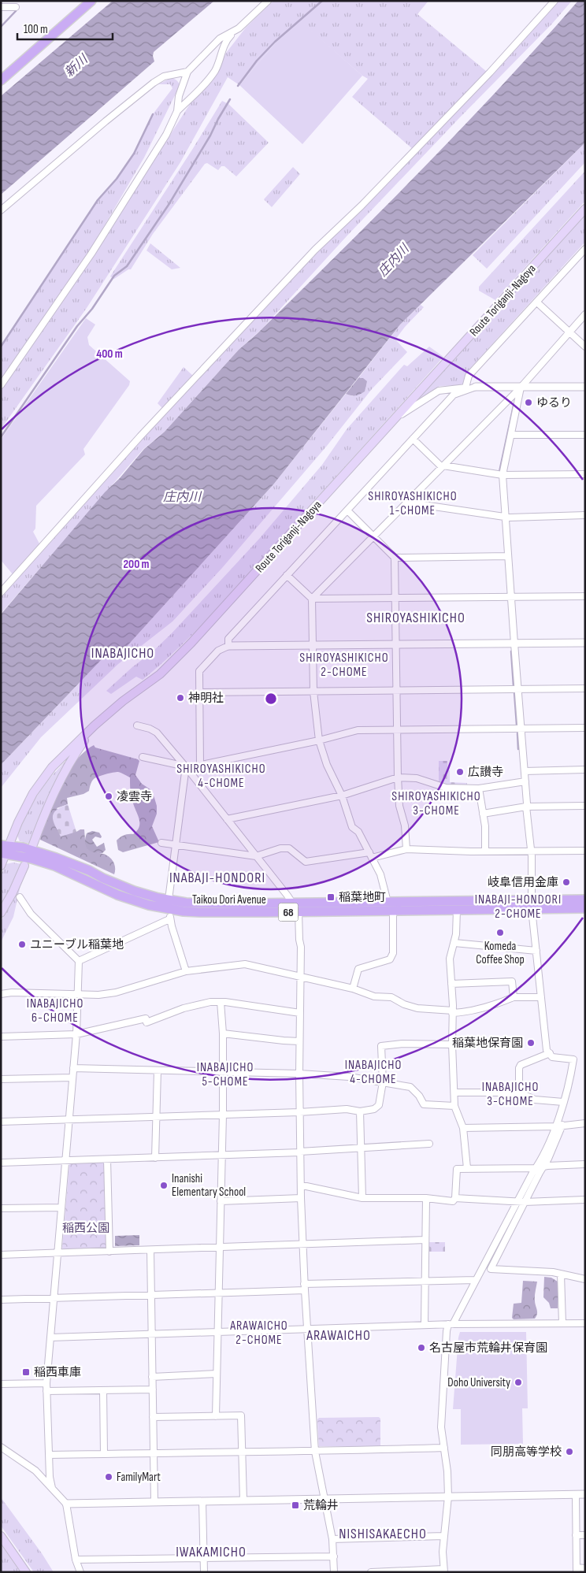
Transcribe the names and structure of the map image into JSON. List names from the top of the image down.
{
  "streets": {
    "main road": ["Route Toriganji-Nagoya", "Taikou Dori Avenue", "68"]
  },
  "crossings": [
    ["Route Toriganji-Nagoya", "Taikou Dori Avenue"]
  ],
  "districts": [
    "SHIROYASHIKICHO 1-CHOME",
    "SHIROYASHIKICHO",
    "INABAJICHO",
    "SHIROYASHIKICHO 2-CHOME",
    "SHIROYASHIKICHO 4-CHOME",
    "SHIROYASHIKICHO 3-CHOME",
    "INABAJI-HONDORI",
    "INABAJI-HONDORI 2-CHOME",
    "INABAJICHO 6-CHOME",
    "INABAJICHO 4-CHOME",
    "INABAJICHO 5-CHOME",
    "INABAJICHO 3-CHOME",
    "ARAWAICHO 2-CHOME",
    "ARAWAICHO",
    "NISHISAKAECHO",
    "IWAKAMICHO"
  ],
  "water": ["新川", "庄内川"],
  "parks": ["稲西公園"],
  "places": {
    "other": [
      "ゆるり",
      "神明社",
      "広讃寺",
      "凌雲寺",
      "岐阜信用金庫",
      "Komeda Coffee Shop",
      "ユニーブル稲葉地",
      "稲葉地保育園",
      "Inanishi Elementary School",
      "名古屋市荒輪井保育園",
      "Doho University",
      "同朋高等学校",
      "FamilyMart"
    ],
    "transit": ["稲葉地町", "稲西車庫", "荒輪井"]
  },
  "scale_bar": "100 m",
  "rings": ["400 m", "200 m"]
}
